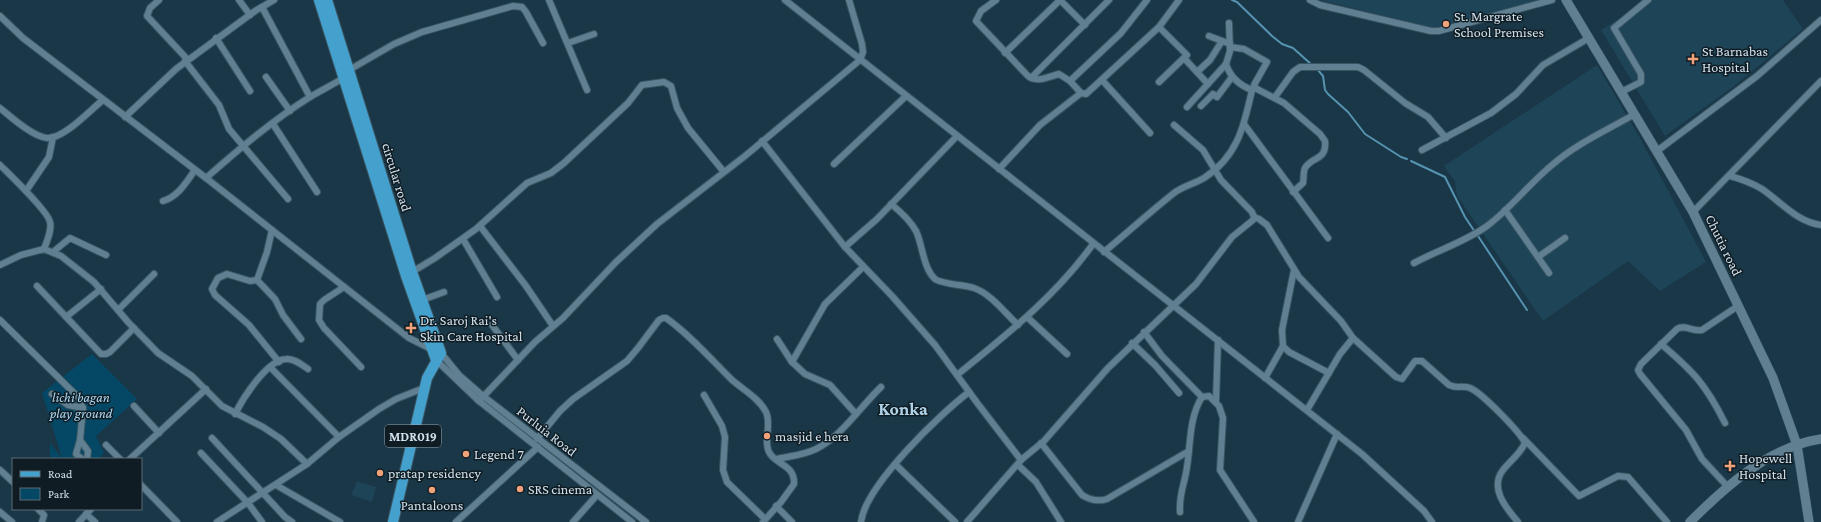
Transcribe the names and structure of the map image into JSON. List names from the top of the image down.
{
  "streets": {
    "main road": ["circular road", "MDR019"],
    "street": ["Chutia road", "Purluia Road"]
  },
  "crossings": [
    ["circular road", "Purluia Road"],
    ["circular road", "MDR019"],
    ["Purluia Road", "MDR019"]
  ],
  "districts": ["Konka"],
  "parks": ["lichi bagan play ground"],
  "places": {
    "other": [
      "St. Margrate School Premises",
      "masjid e hera",
      "Legend 7",
      "pratap residency",
      "SRS cinema",
      "Pantaloons"
    ],
    "health": ["St Barnabas Hospital", "Dr. Saroj Rai's Skin Care Hospital", "Hopewell Hospital"]
  },
  "legend": ["Road", "Park"]
}
